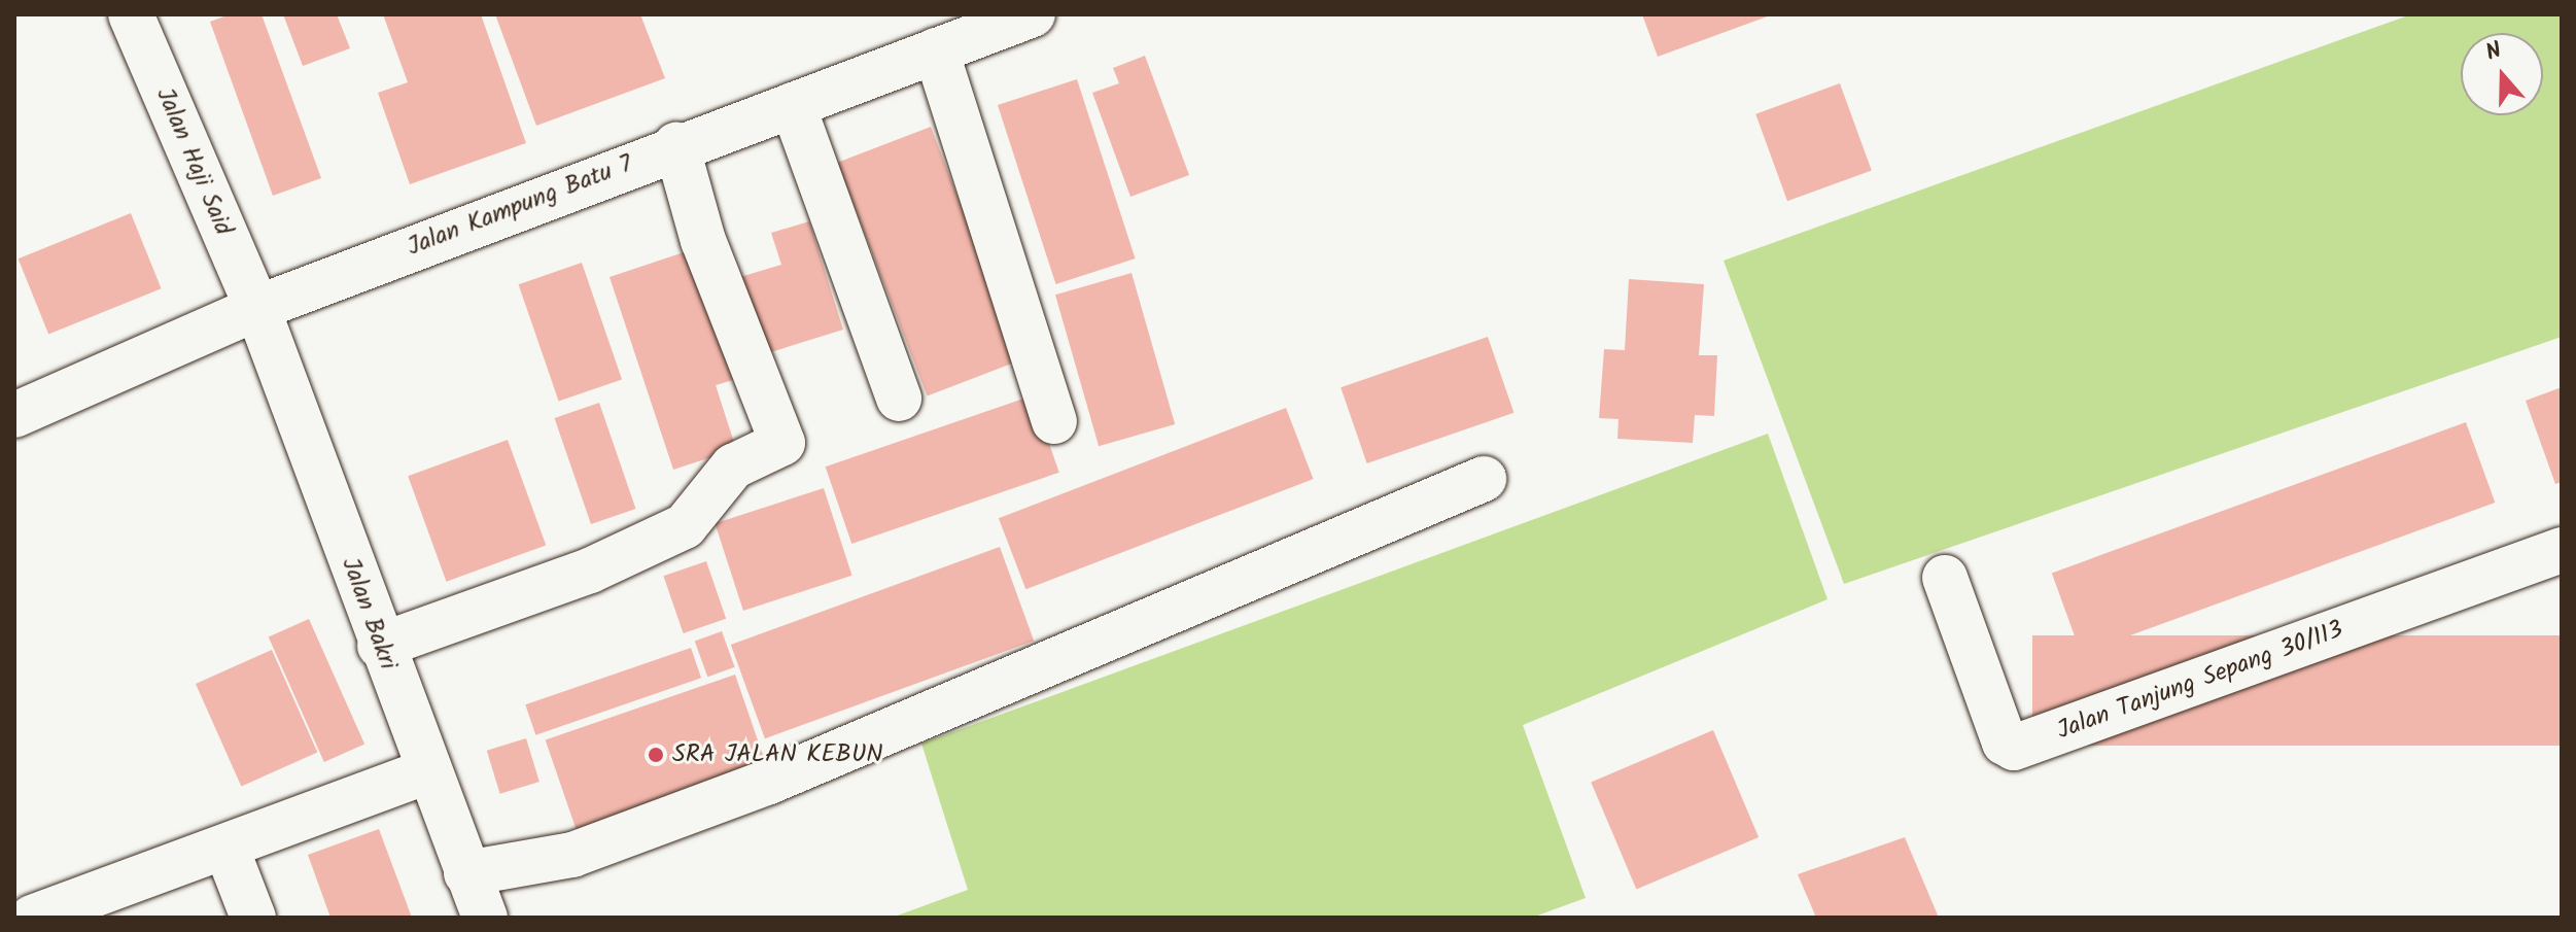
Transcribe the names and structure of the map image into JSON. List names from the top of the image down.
{
  "streets": {
    "street": [
      "Jalan Haji Said",
      "Jalan Kampung Batu 7",
      "Jalan Bakri",
      "Jalan Tanjung Sepang 30/113"
    ]
  },
  "crossings": [
    ["Jalan Haji Said", "Jalan Kampung Batu 7"],
    ["Jalan Haji Said", "Jalan Bakri"],
    ["Jalan Kampung Batu 7", "Jalan Bakri"]
  ],
  "places": ["SRA JALAN KEBUN"],
  "north": "top"
}
